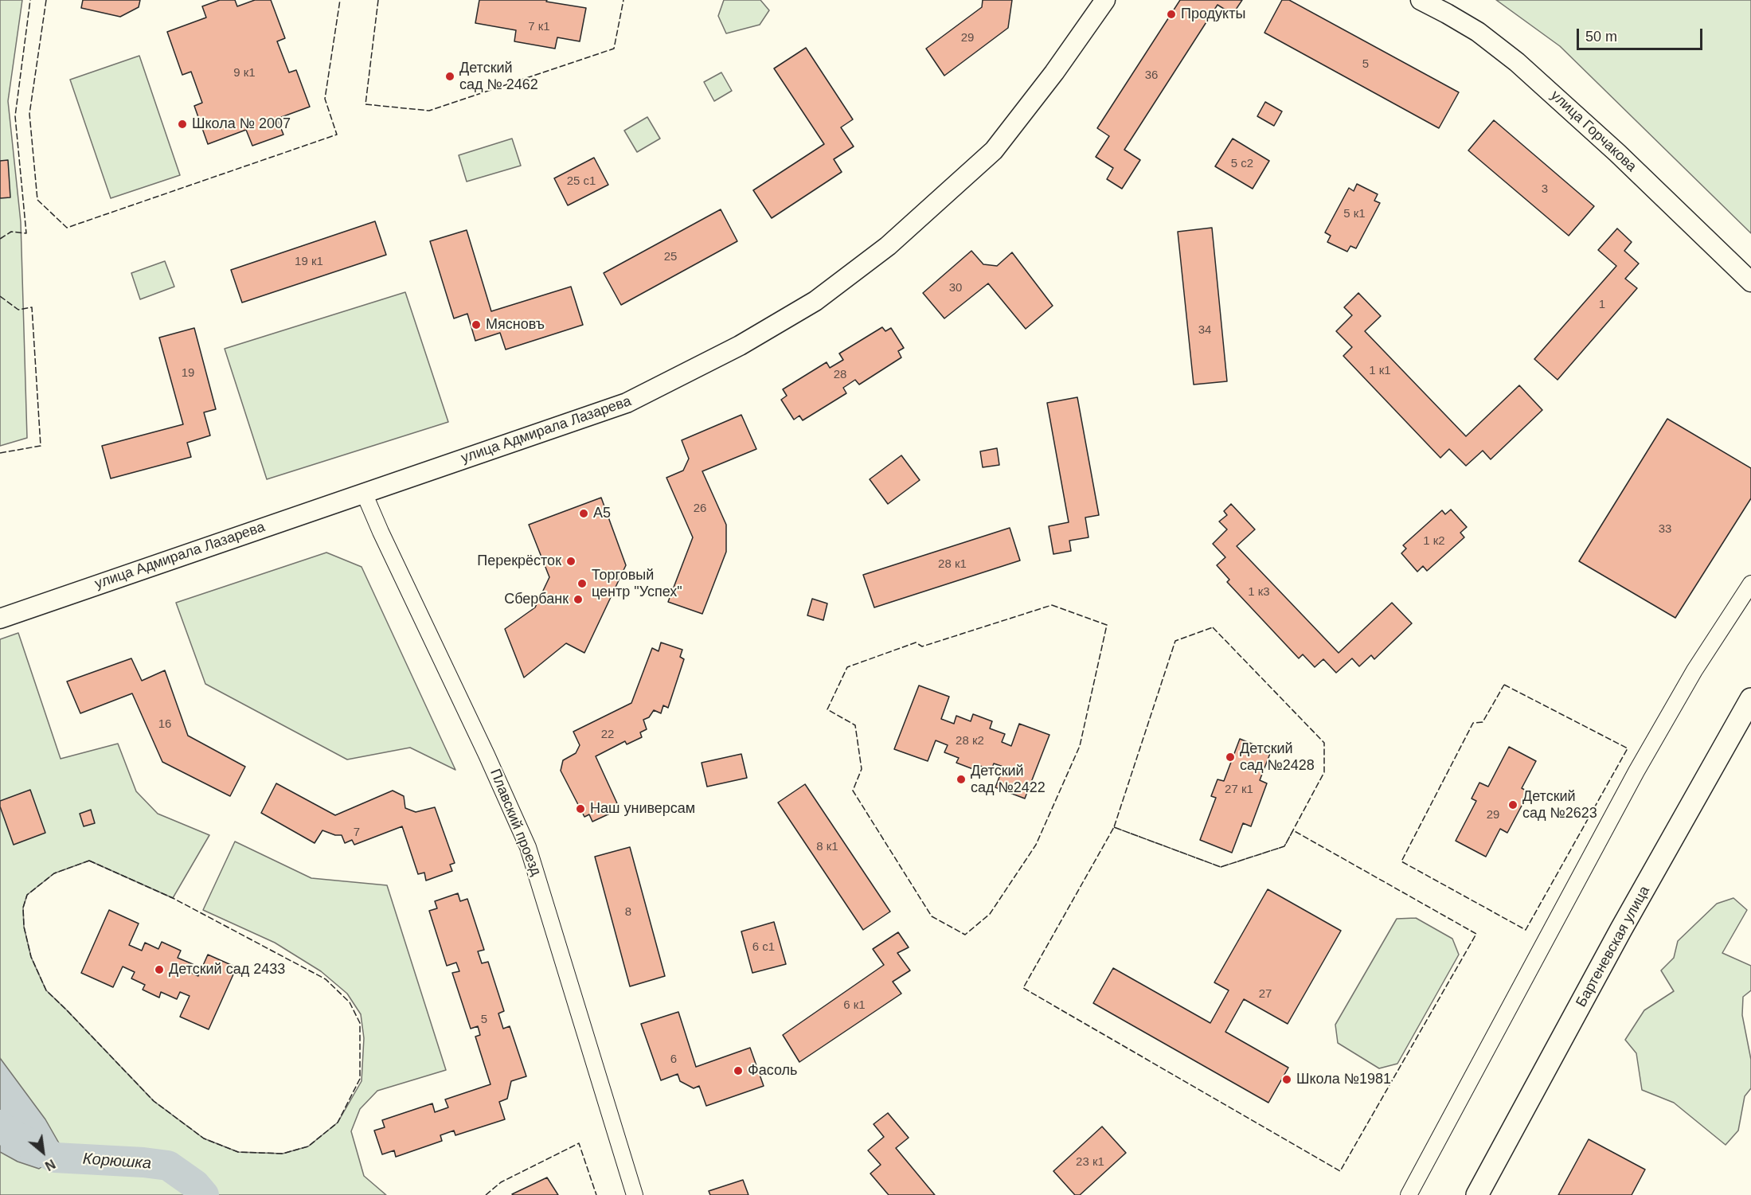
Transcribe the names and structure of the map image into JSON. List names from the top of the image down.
{
  "streets": {
    "main road": ["Бартеневская улица"],
    "street": ["улица Горчакова", "улица Адмирала Лазарева", "Плавский проезд"]
  },
  "crossings": [
    ["улица Адмирала Лазарева", "Плавский проезд"]
  ],
  "water": ["Корюшка"],
  "places": [
    "Продукты",
    "Детский сад № 2462",
    "Школа № 2007",
    "Мясновъ",
    "А5",
    "Перекрёсток",
    "Торговый центр \"Успех\"",
    "Сбербанк",
    "Детский сад №2428",
    "Детский сад №2422",
    "Детский сад №2623",
    "Наш универсам",
    "Детский сад 2433",
    "Фасоль",
    "Школа №1981"
  ],
  "house_numbers": [
    "7 к1",
    "29",
    "5",
    "9 к1",
    "36",
    "5 с2",
    "25 с1",
    "3",
    "5 к1",
    "25",
    "19 к1",
    "30",
    "1",
    "34",
    "1 к1",
    "19",
    "28",
    "26",
    "33",
    "1 к2",
    "28 к1",
    "1 к3",
    "16",
    "22",
    "28 к2",
    "27 к1",
    "29",
    "7",
    "8 к1",
    "8",
    "6 с1",
    "27",
    "6 к1",
    "5",
    "6",
    "23 к1"
  ],
  "scale_bar": "50 m",
  "north": "bottom right"
}
